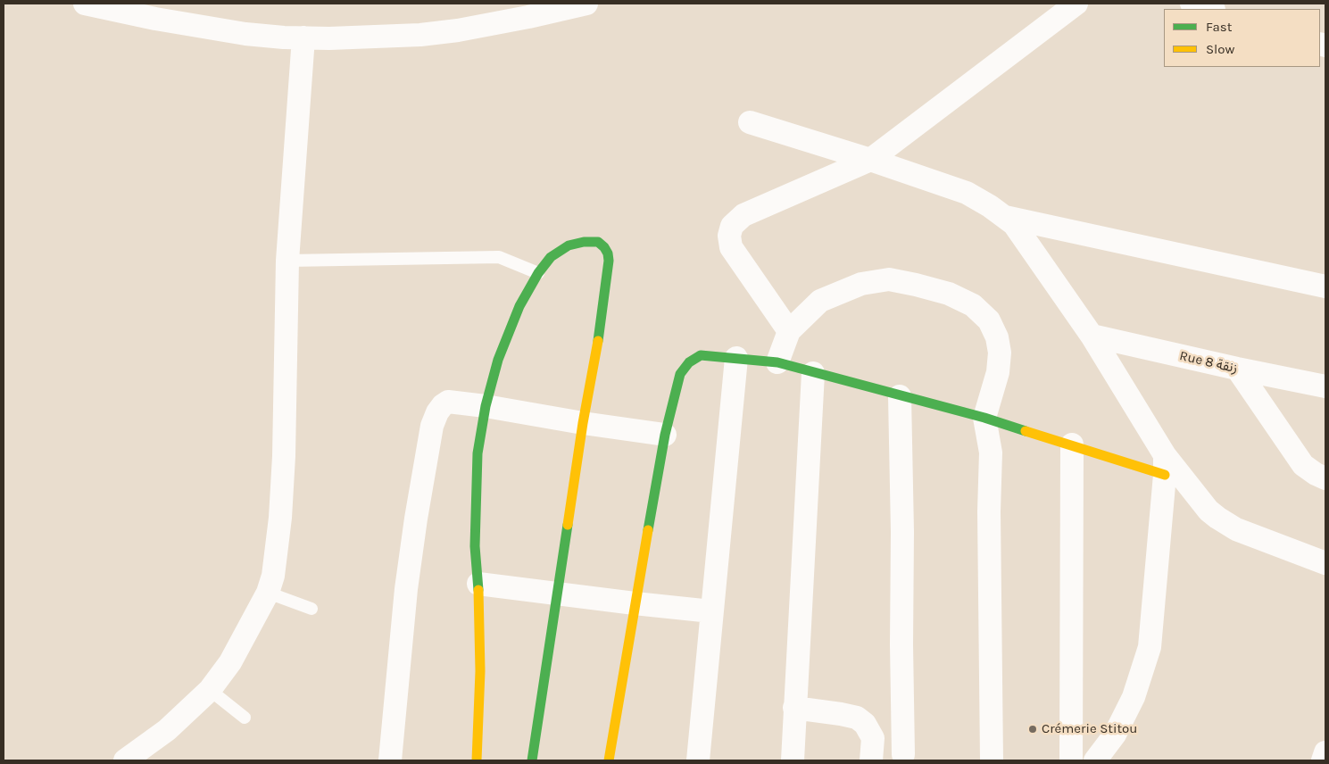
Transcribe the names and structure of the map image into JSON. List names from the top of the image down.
{
  "streets": {
    "street": ["Rue 8 زنقة"]
  },
  "places": ["Crémerie Stitou"],
  "legend": ["Fast", "Slow"]
}
